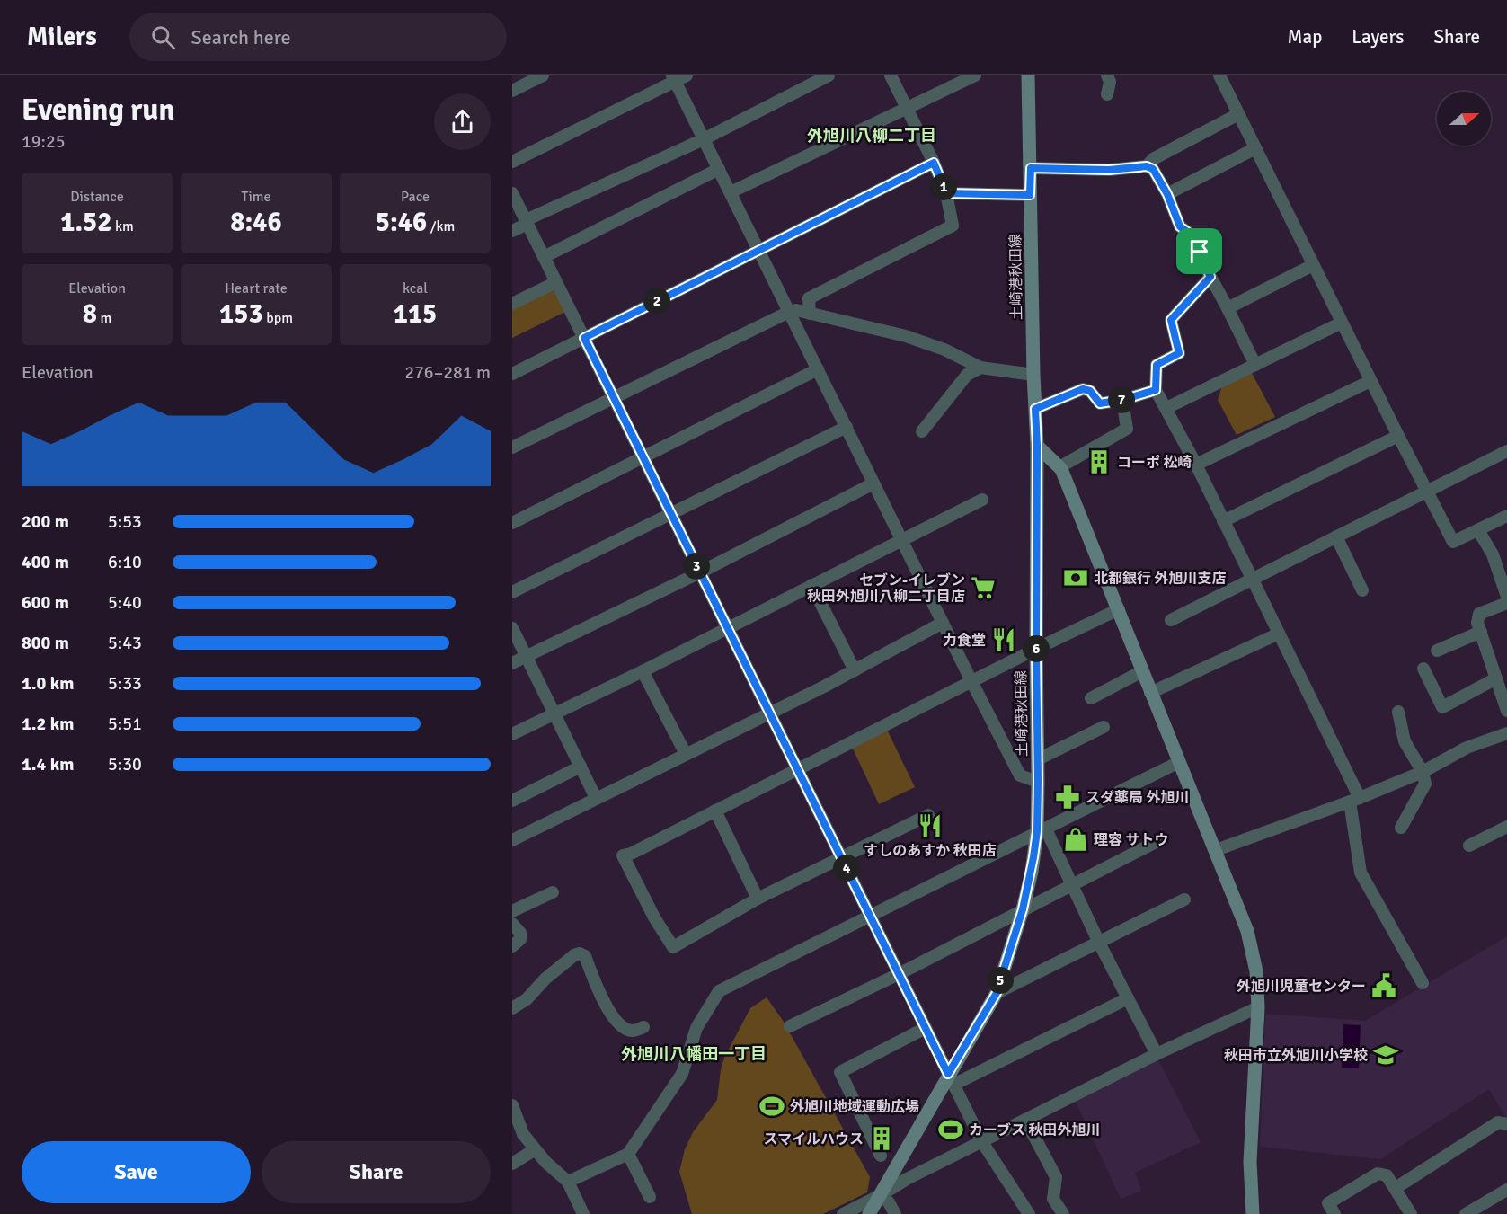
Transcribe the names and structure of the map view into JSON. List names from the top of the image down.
{
  "streets": {
    "main road": ["土崎港秋田線"]
  },
  "districts": ["外旭川八柳二丁目", "外旭川八幡田一丁目"],
  "places": {
    "building": ["コーポ 松崎", "スマイルハウス"],
    "bank": ["北都銀行 外旭川支店"],
    "supermarket": ["セブン-イレブン 秋田外旭川八柳二丁目店"],
    "restaurant": ["力食堂", "すしのあすか 秋田店"],
    "pharmacy": ["スダ薬局 外旭川"],
    "shop": ["理容 サトウ"],
    "public building": ["外旭川児童センター"],
    "school or university": ["秋田市立外旭川小学校"],
    "sports": ["外旭川地域運動広場", "カーブス 秋田外旭川"]
  },
  "north": "right",
  "page": {
    "header": "Milers",
    "search": "Search here",
    "nav": ["Map", "Layers", "Share"],
    "heading": ["Evening run", "19:25"],
    "stats": [
      ["Distance", "1.52 km"],
      ["Time", "8:46"],
      ["Pace", "5:46 /km"],
      ["Elevation", "8 m"],
      ["Heart rate", "153 bpm"],
      ["kcal", "115"]
    ],
    "pins": [
      "1",
      "2",
      "7",
      "3",
      "6",
      "4",
      "5"
    ],
    "chart": ["Elevation", "276–281 m"],
    "list": [
      {
        "name": "200 m",
        "note": "5:53"
      },
      {
        "name": "400 m",
        "note": "6:10"
      },
      {
        "name": "600 m",
        "note": "5:40"
      },
      {
        "name": "800 m",
        "note": "5:43"
      },
      {
        "name": "1.0 km",
        "note": "5:33"
      },
      {
        "name": "1.2 km",
        "note": "5:51"
      },
      {
        "name": "1.4 km",
        "note": "5:30"
      }
    ],
    "buttons": ["Save", "Share"]
  }
}
